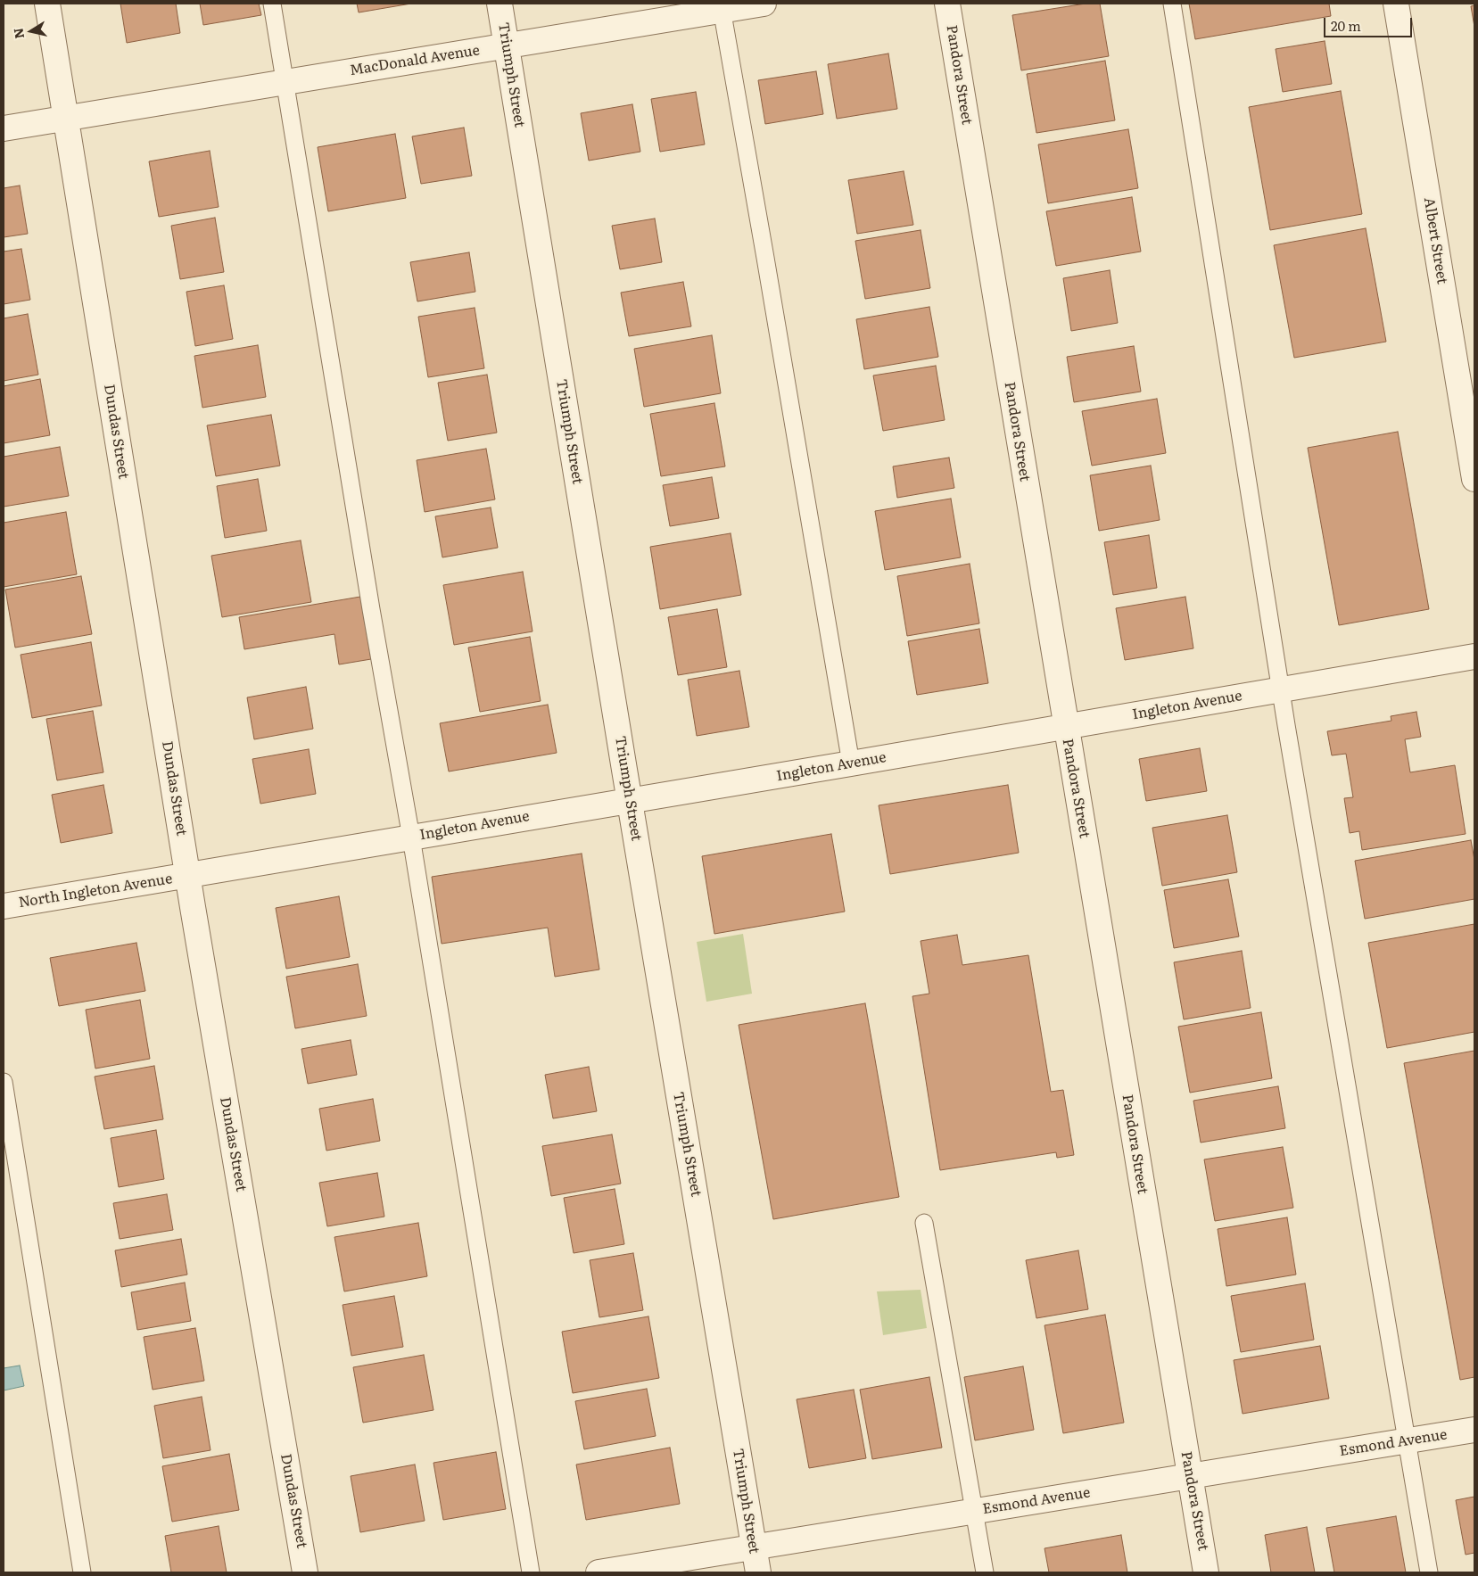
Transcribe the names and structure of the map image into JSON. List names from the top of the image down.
{
  "streets": {
    "street": [
      "MacDonald Avenue",
      "Triumph Street",
      "Pandora Street",
      "Albert Street",
      "Dundas Street",
      "Ingleton Avenue",
      "North Ingleton Avenue",
      "Esmond Avenue"
    ]
  },
  "crossings": [
    ["MacDonald Avenue", "Triumph Street"],
    ["MacDonald Avenue", "Dundas Street"],
    ["Triumph Street", "Ingleton Avenue"],
    ["Triumph Street", "Esmond Avenue"],
    ["Pandora Street", "Ingleton Avenue"],
    ["Pandora Street", "Esmond Avenue"],
    ["Dundas Street", "Ingleton Avenue"],
    ["Dundas Street", "North Ingleton Avenue"],
    ["Ingleton Avenue", "North Ingleton Avenue"]
  ],
  "scale_bar": "20 m",
  "north": "left"
}
